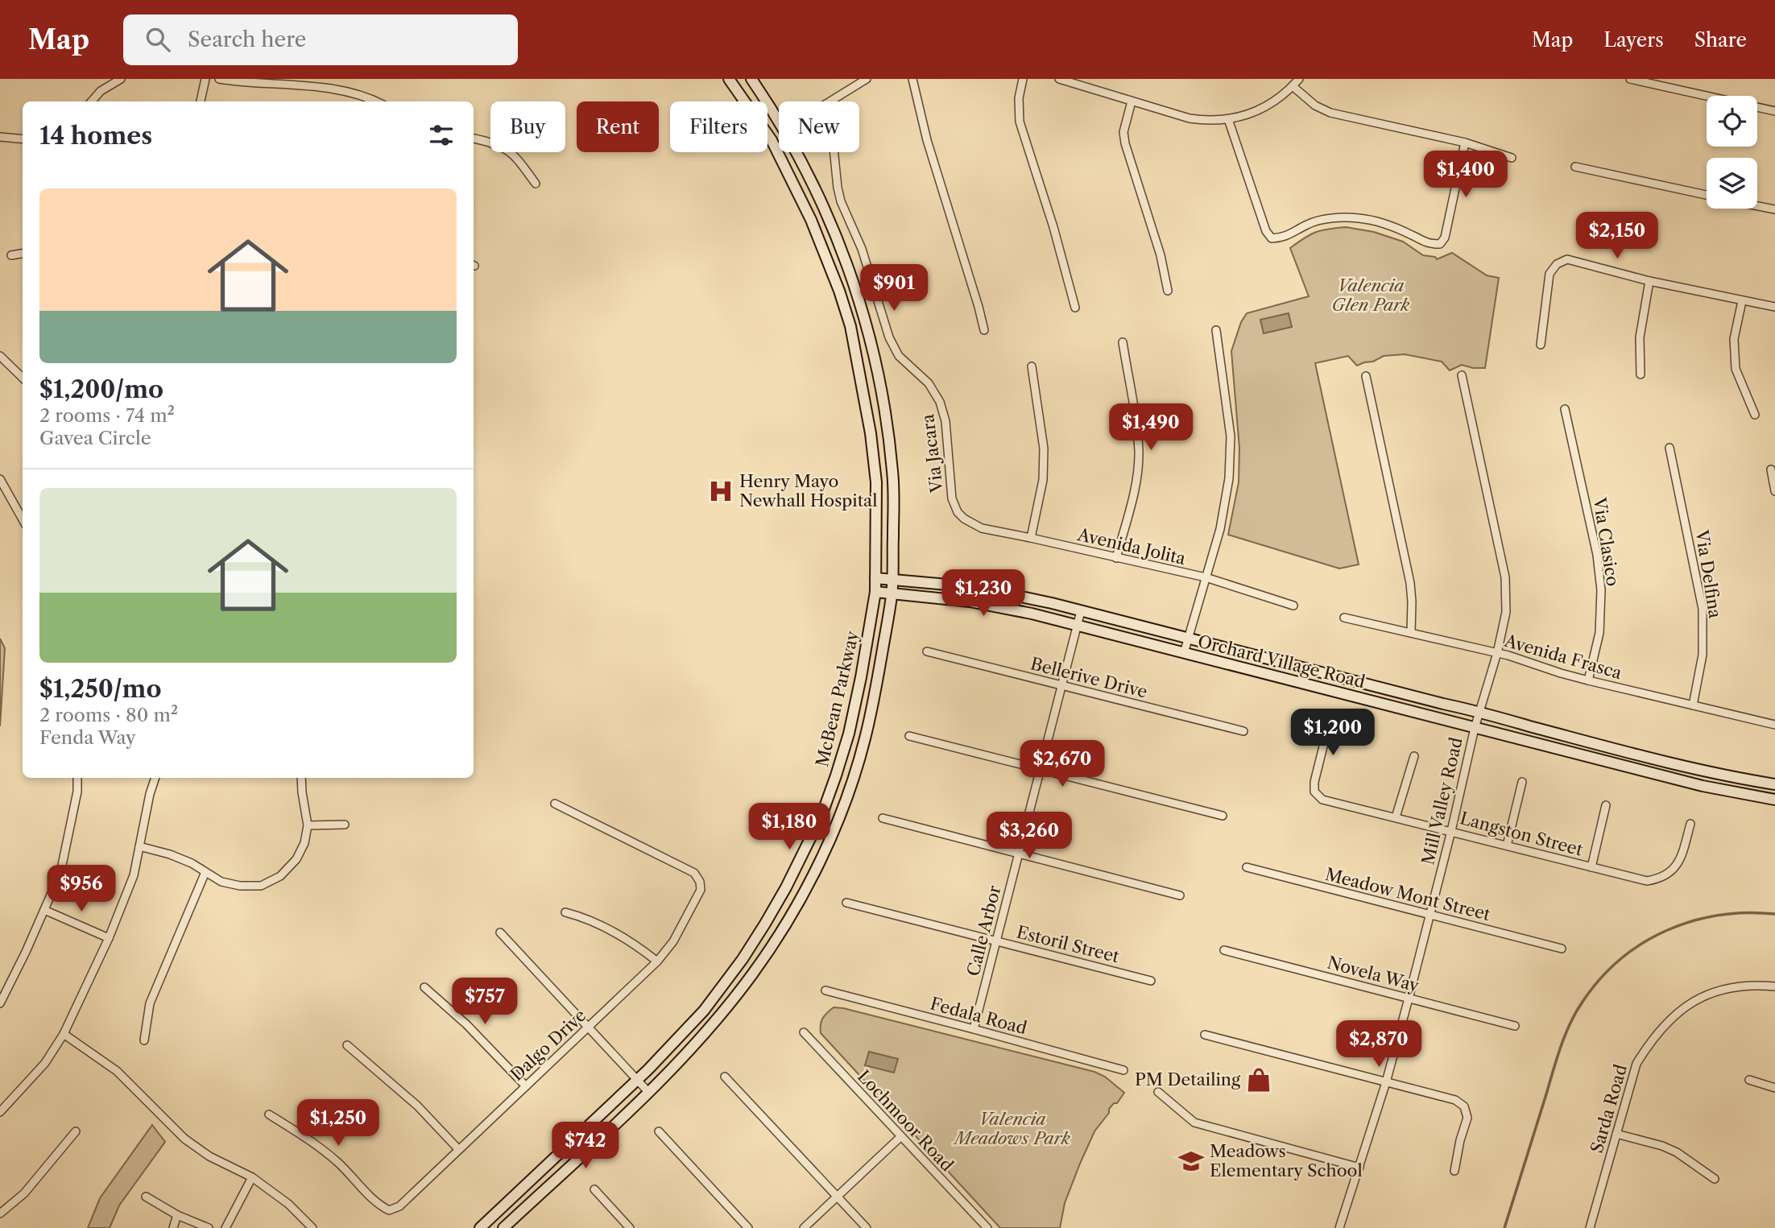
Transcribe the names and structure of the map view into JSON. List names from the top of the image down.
{
  "streets": {
    "main road": ["Orchard Village Road", "McBean Parkway"],
    "street": [
      "Via Jacara",
      "Via Clasico",
      "Avenida Jolita",
      "Via Delfina",
      "Avenida Frasca",
      "Bellerive Drive",
      "Mill Valley Road",
      "Langston Street",
      "Meadow Mont Street",
      "Calle Arbor",
      "Estoril Street",
      "Novela Way",
      "Fedala Road",
      "Dalgo Drive",
      "Sarda Road",
      "Lochmoor Road"
    ]
  },
  "crossings": [
    ["Via Jacara", "Avenida Jolita"],
    ["Via Clasico", "Avenida Frasca"],
    ["Via Delfina", "Avenida Frasca"],
    ["Avenida Frasca", "Mill Valley Road"],
    ["Orchard Village Road", "McBean Parkway"],
    ["Orchard Village Road", "Mill Valley Road"],
    ["Orchard Village Road", "Calle Arbor"],
    ["Bellerive Drive", "Calle Arbor"],
    ["Mill Valley Road", "Langston Street"],
    ["Mill Valley Road", "Meadow Mont Street"],
    ["Mill Valley Road", "Novela Way"],
    ["Calle Arbor", "Estoril Street"],
    ["Calle Arbor", "Fedala Road"]
  ],
  "parks": ["Valencia Glen Park", "Valencia Meadows Park"],
  "places": {
    "hospital": ["Henry Mayo Newhall Hospital"],
    "shop": ["PM Detailing"],
    "school or university": ["Meadows Elementary School"]
  },
  "page": {
    "header": "Map",
    "search": "Search here",
    "nav": ["Map", "Layers", "Share"],
    "chip": [
      "Buy",
      "Rent",
      "Filters",
      "New"
    ],
    "heading": "14 homes",
    "price": [
      "$1,400",
      "$2,150",
      "$901",
      "$1,490",
      "$1,230",
      "$1,200",
      "$2,670",
      "$1,180",
      "$3,260",
      "$956",
      "$757",
      "$2,870",
      "$1,250",
      "$742"
    ],
    "list": [
      {
        "name": "$1,200/mo",
        "note": "2 rooms · 74 m² · Gavea Circle"
      },
      {
        "name": "$1,250/mo",
        "note": "2 rooms · 80 m² · Fenda Way"
      }
    ]
  }
}
